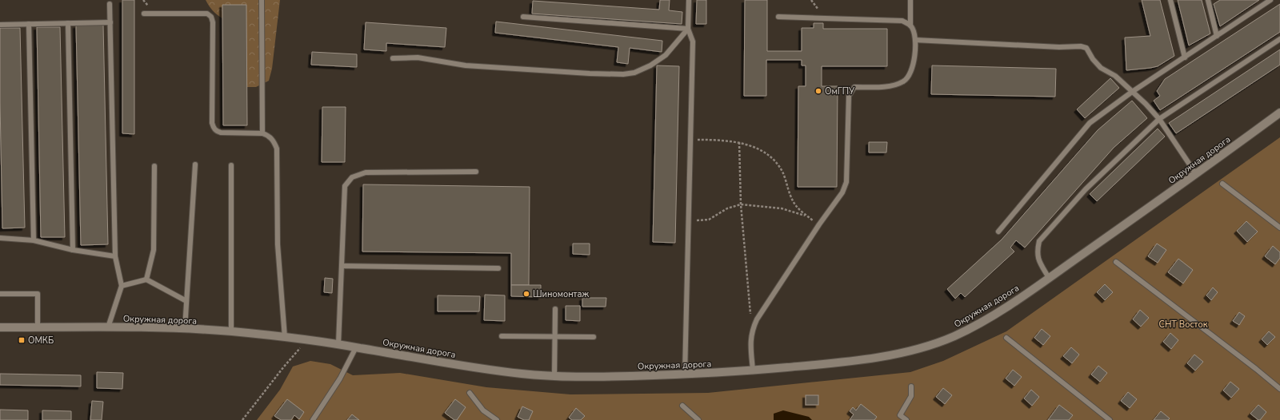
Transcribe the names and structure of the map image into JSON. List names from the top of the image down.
{
  "streets": {
    "main road": ["Окружная дорога"]
  },
  "parks": ["СНТ Восток"],
  "places": {
    "other": ["ОмГПУ", "Шиномонтаж"],
    "transit": ["ОМКБ"]
  }
}
